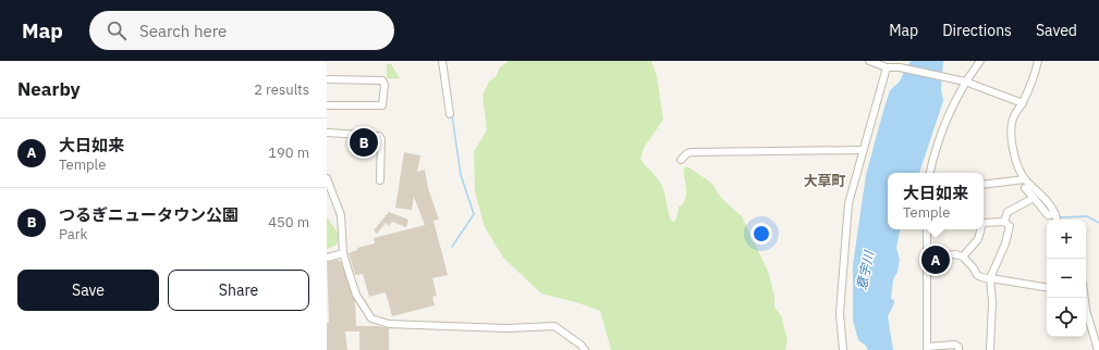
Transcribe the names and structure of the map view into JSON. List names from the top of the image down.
{
  "districts": ["大草町"],
  "water": ["意宇川"],
  "page": {
    "header": "Map",
    "search": "Search here",
    "nav": ["Map", "Directions", "Saved"],
    "heading": ["Nearby", "2 results"],
    "list": [
      {
        "mark": "A",
        "name": "大日如来",
        "note": "Temple",
        "value": "190 m"
      },
      {
        "mark": "B",
        "name": "つるぎニュータウン公園",
        "note": "Park",
        "value": "450 m"
      }
    ],
    "pins": ["B", "A"],
    "popup": ["大日如来", "Temple"],
    "map_buttons": ["+", "−"],
    "buttons": ["Save", "Share"]
  }
}
